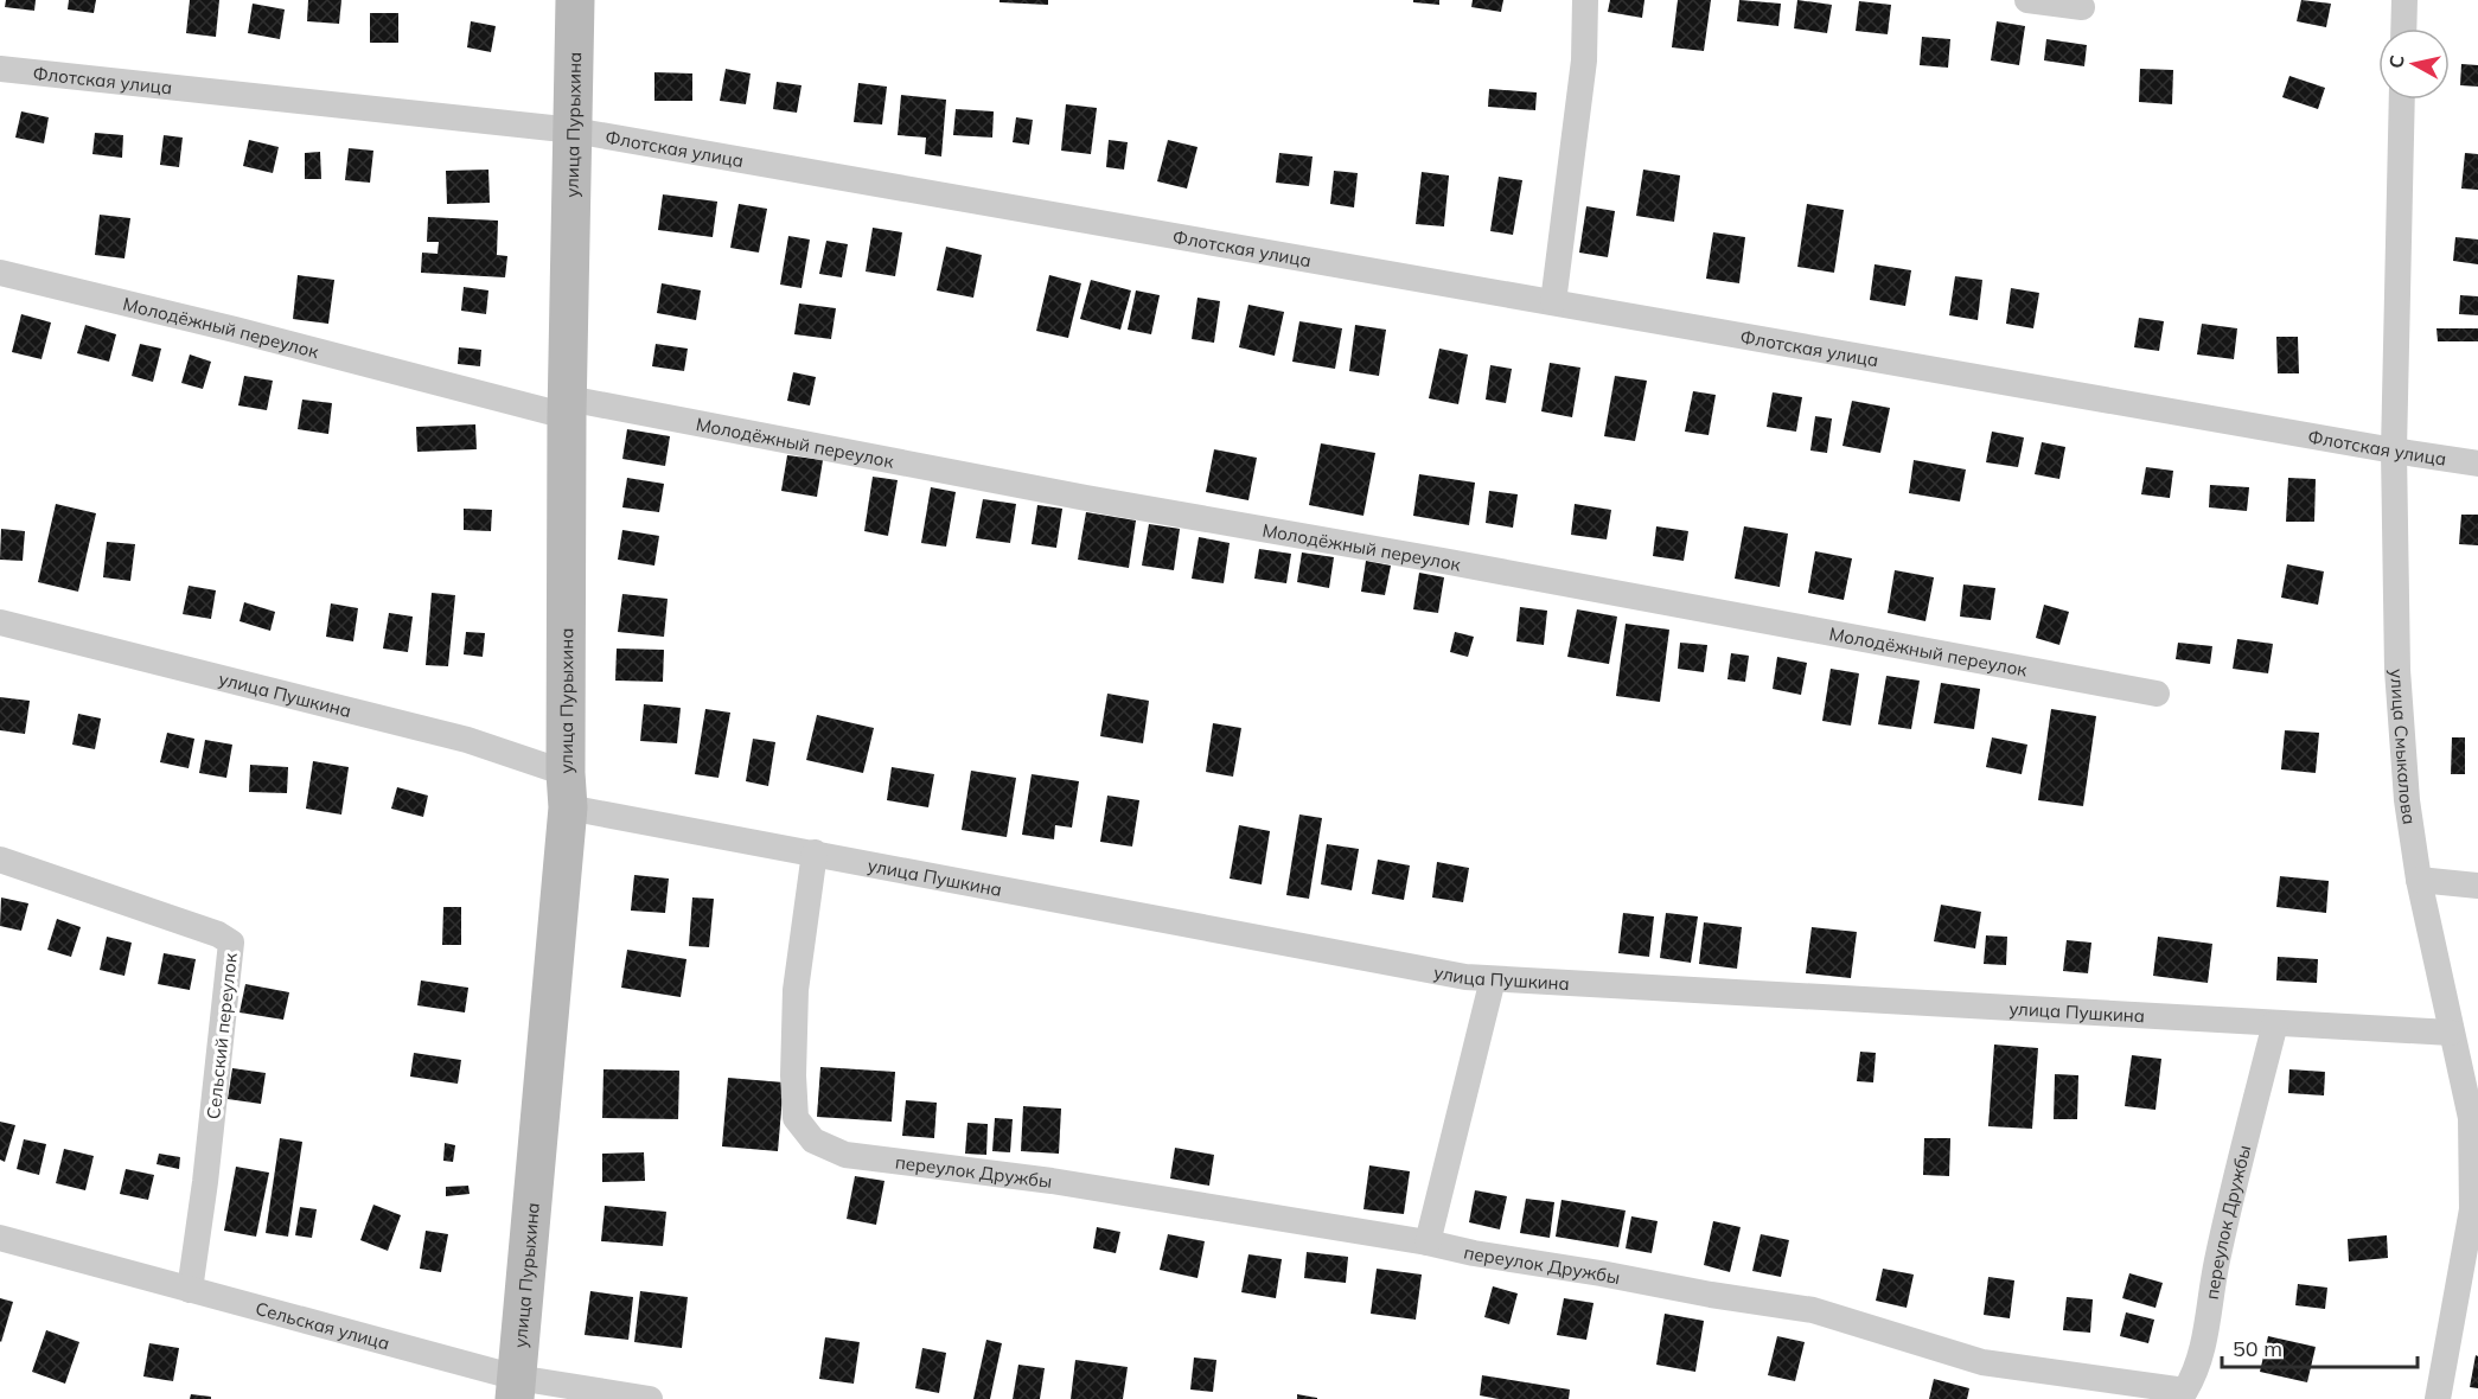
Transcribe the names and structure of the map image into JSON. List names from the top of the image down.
{
  "streets": {
    "street": [
      "Флотская улица",
      "улица Пурыхина",
      "Молодёжный переулок",
      "улица Пушкина",
      "улица Смыкалова",
      "Сельский переулок",
      "переулок Дружбы",
      "Сельская улица"
    ]
  },
  "crossings": [
    ["Флотская улица", "улица Пурыхина"],
    ["Флотская улица", "улица Смыкалова"],
    ["улица Пурыхина", "Молодёжный переулок"],
    ["улица Пурыхина", "улица Пушкина"],
    ["улица Пурыхина", "Сельская улица"],
    ["улица Пушкина", "улица Смыкалова"],
    ["улица Пушкина", "переулок Дружбы"],
    ["Сельский переулок", "Сельская улица"]
  ],
  "scale_bar": "50 m",
  "north": "left"
}
